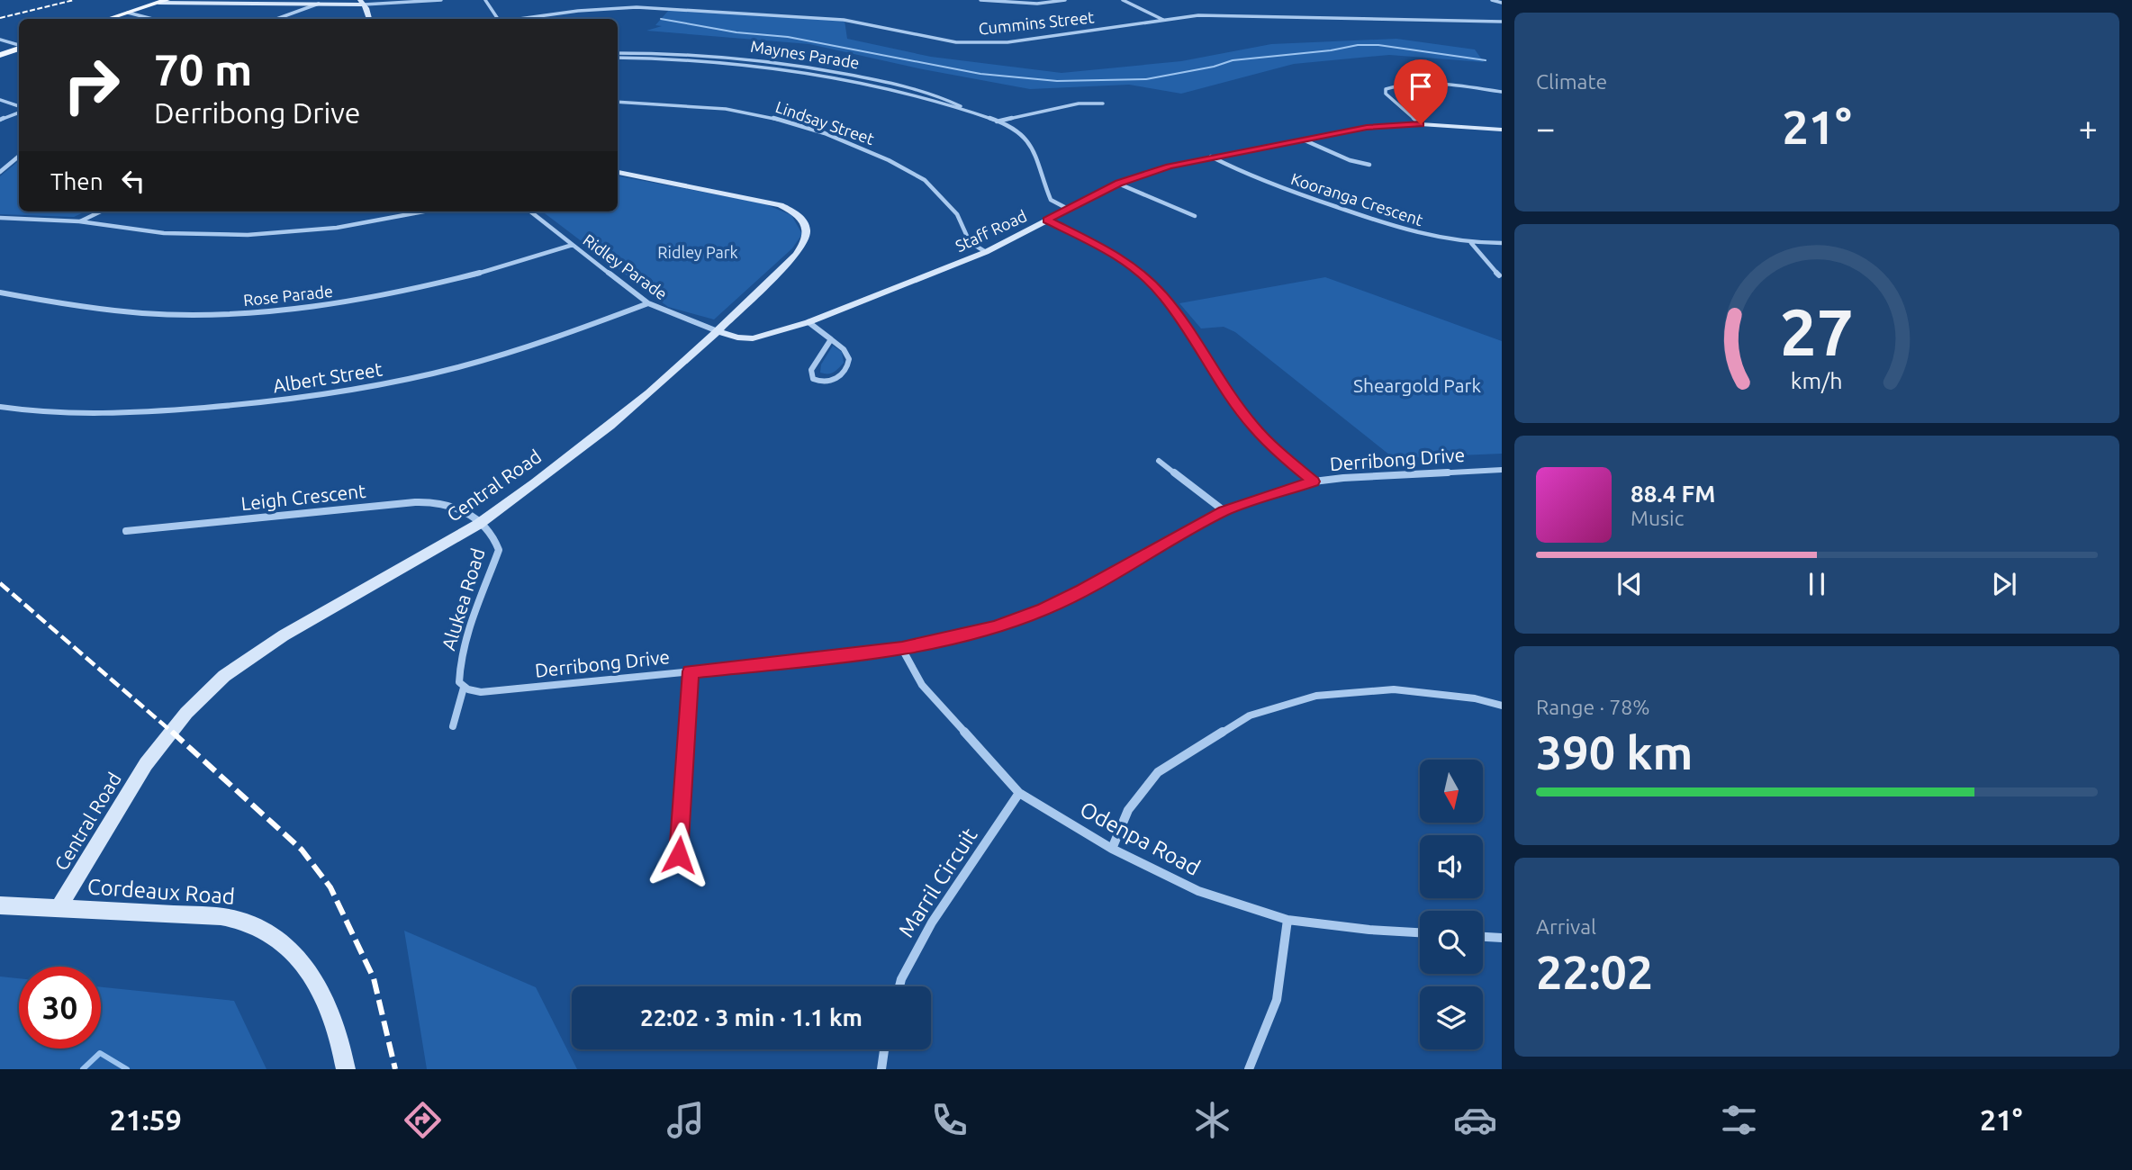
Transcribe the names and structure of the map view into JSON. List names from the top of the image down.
{
  "streets": {
    "main road": ["Staff Road", "Central Road", "Cordeaux Road"],
    "street": [
      "Cummins Street",
      "Maynes Parade",
      "Lindsay Street",
      "Kooranga Crescent",
      "Ridley Parade",
      "Rose Parade",
      "Albert Street",
      "Derribong Drive",
      "Leigh Crescent",
      "Alukea Road",
      "Odenpa Road",
      "Marril Circuit"
    ]
  },
  "crossings": [
    ["Maynes Parade", "Staff Road"],
    ["Lindsay Street", "Staff Road"],
    ["Kooranga Crescent", "Staff Road"],
    ["Staff Road", "Ridley Parade"],
    ["Staff Road", "Central Road"],
    ["Ridley Parade", "Rose Parade"],
    ["Ridley Parade", "Albert Street"],
    ["Ridley Parade", "Central Road"],
    ["Derribong Drive", "Alukea Road"],
    ["Derribong Drive", "Odenpa Road"],
    ["Central Road", "Leigh Crescent"],
    ["Central Road", "Alukea Road"],
    ["Central Road", "Cordeaux Road"],
    ["Leigh Crescent", "Alukea Road"],
    ["Odenpa Road", "Marril Circuit"]
  ],
  "parks": ["Ridley Park", "Sheargold Park"],
  "north": "bottom",
  "page": {
    "tile": [
      "Climate",
      ["Range · 78%", "390 km"],
      ["Arrival", "22:02"]
    ],
    "turn": ["70 m", "Derribong Drive"],
    "heat": ["−", "21°", "+"],
    "then": "Then",
    "song": ["88.4 FM", "Music"],
    "limit": "30",
    "trip": "22:02 · 3 min · 1.1 km",
    "tabs": ["21:59", "21°"],
    "gauge": ["27", "km/h"]
  }
}
